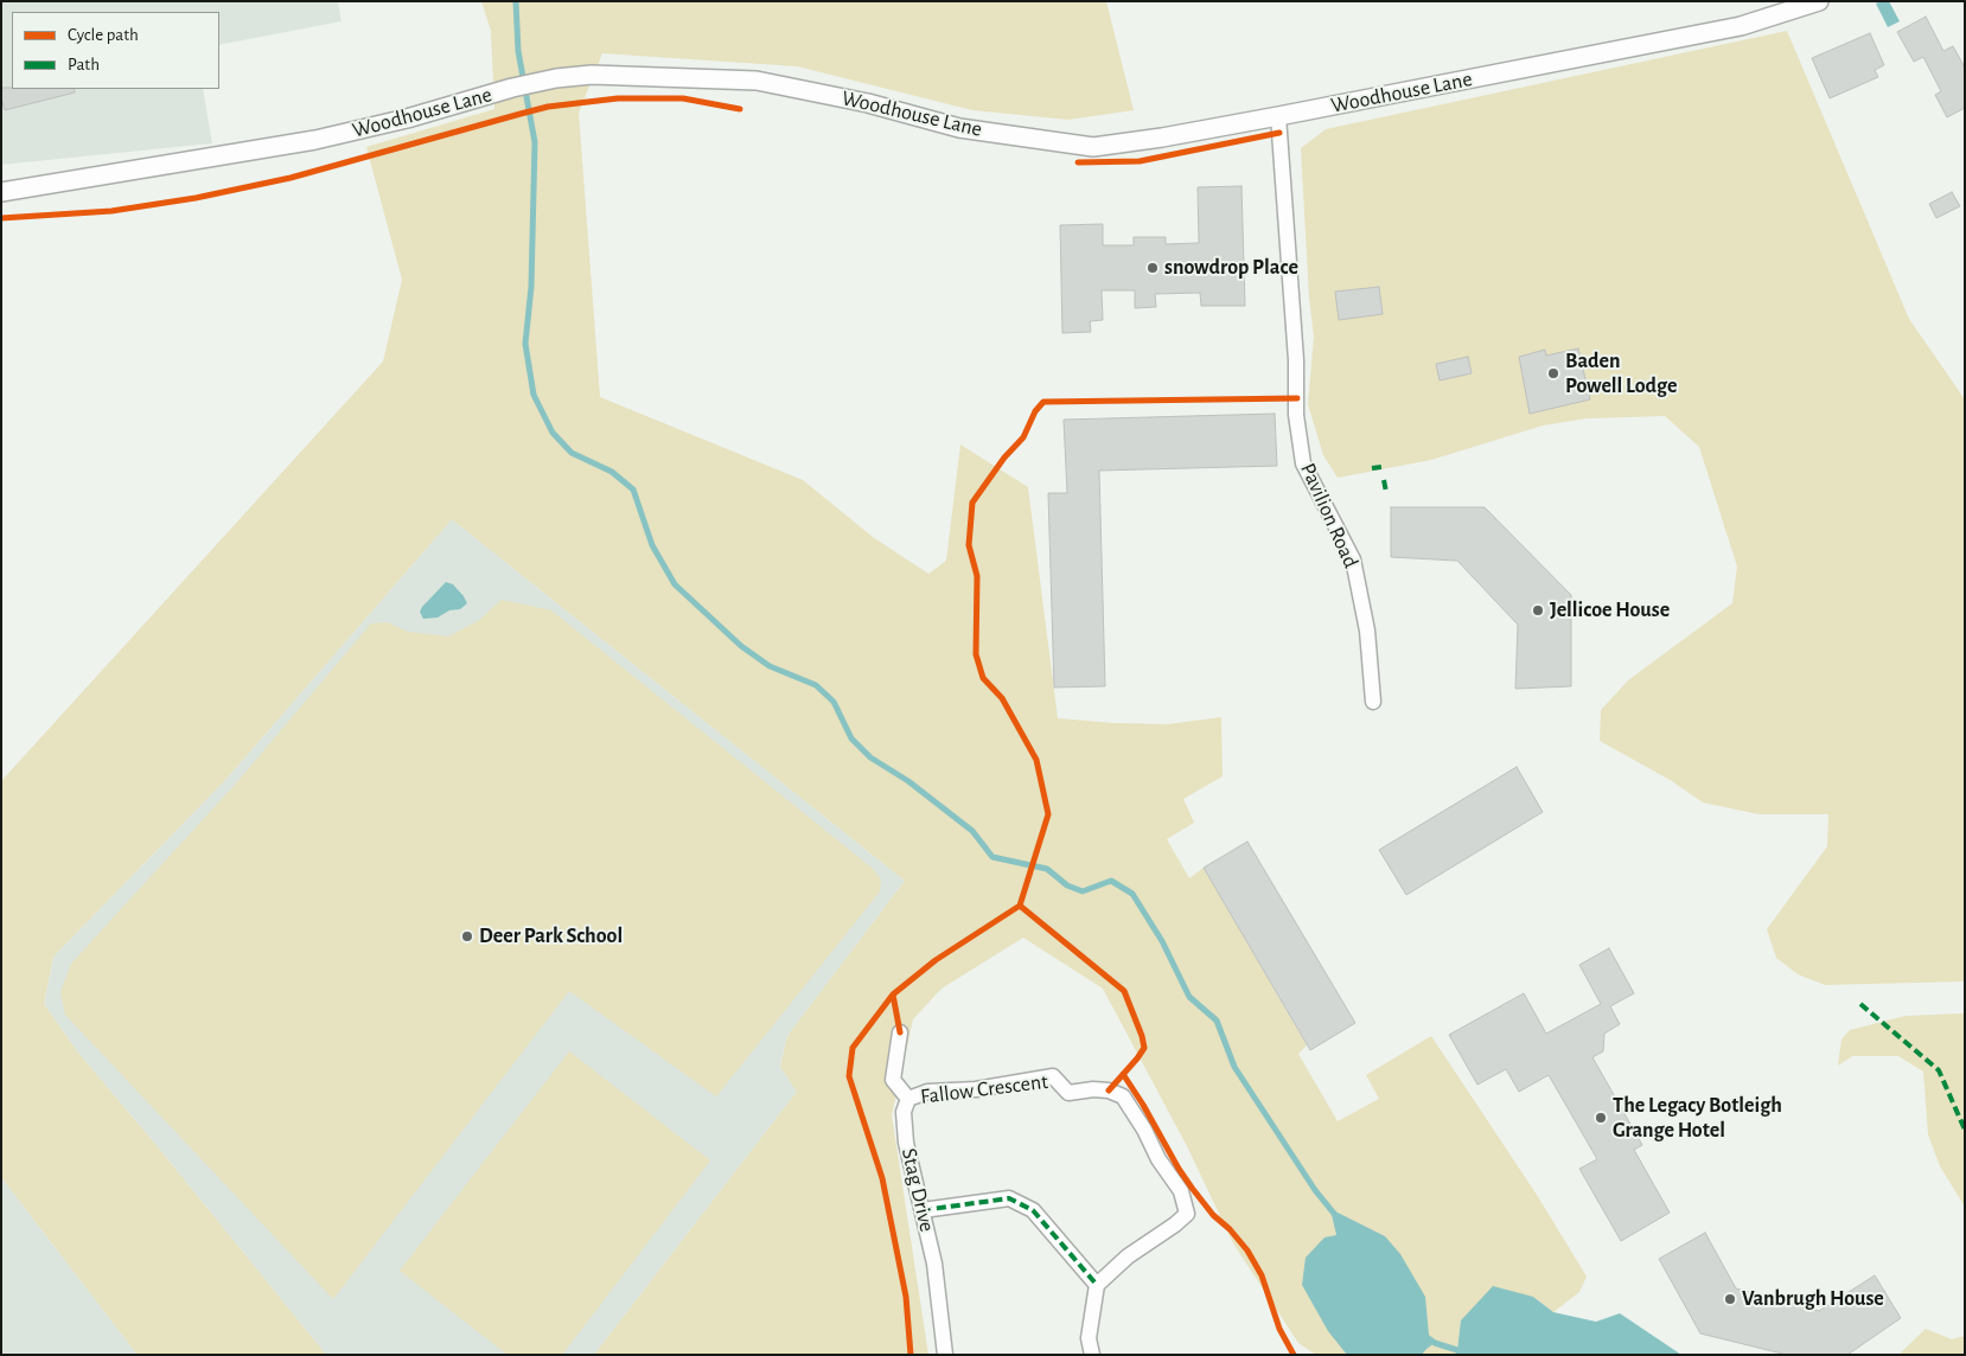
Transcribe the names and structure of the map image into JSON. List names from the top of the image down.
{
  "streets": {
    "street": [
      "Woodhouse Lane",
      "Pavilion Road",
      "Fallow Crescent",
      "Stag Drive"
    ]
  },
  "crossings": [
    ["Woodhouse Lane", "Pavilion Road"],
    ["Fallow Crescent", "Stag Drive"]
  ],
  "places": [
    "snowdrop Place",
    "Baden Powell Lodge",
    "Jellicoe House",
    "Deer Park School",
    "The Legacy Botleigh Grange Hotel",
    "Vanbrugh House"
  ],
  "legend": ["Cycle path", "Path"]
}
